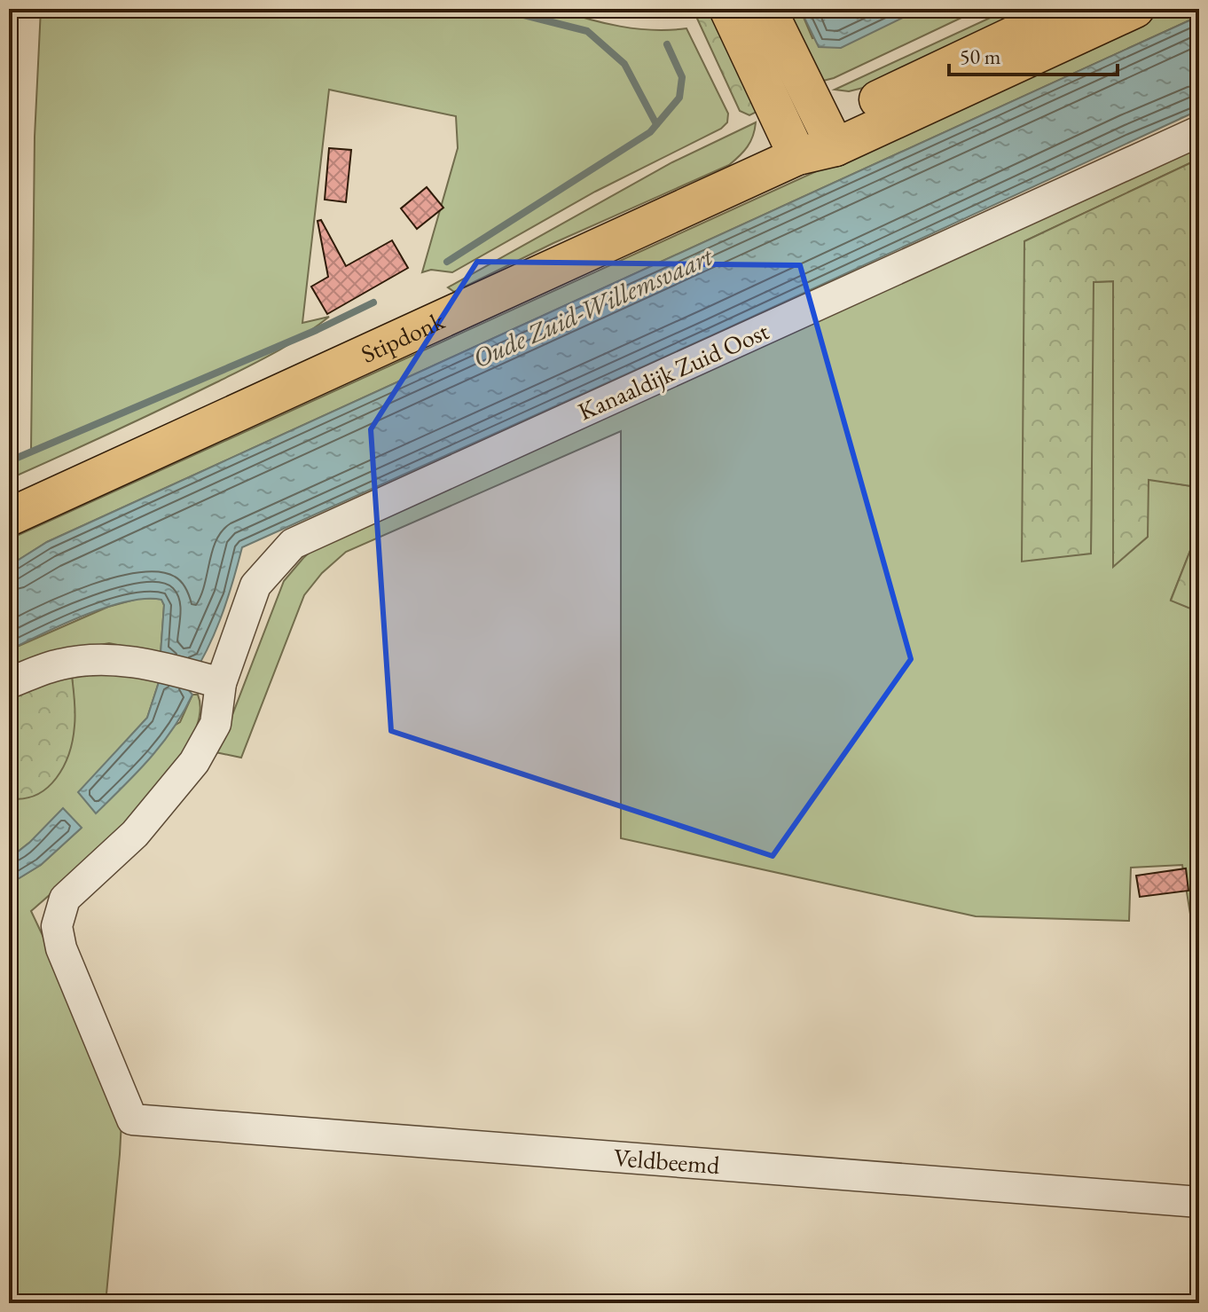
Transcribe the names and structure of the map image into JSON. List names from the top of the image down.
{
  "streets": {
    "main road": ["Stipdonk"],
    "street": ["Kanaaldijk Zuid Oost", "Veldbeemd"]
  },
  "crossings": [
    ["Kanaaldijk Zuid Oost", "Veldbeemd"]
  ],
  "water": ["Oude Zuid-Willemsvaart"],
  "scale_bar": "50 m"
}
